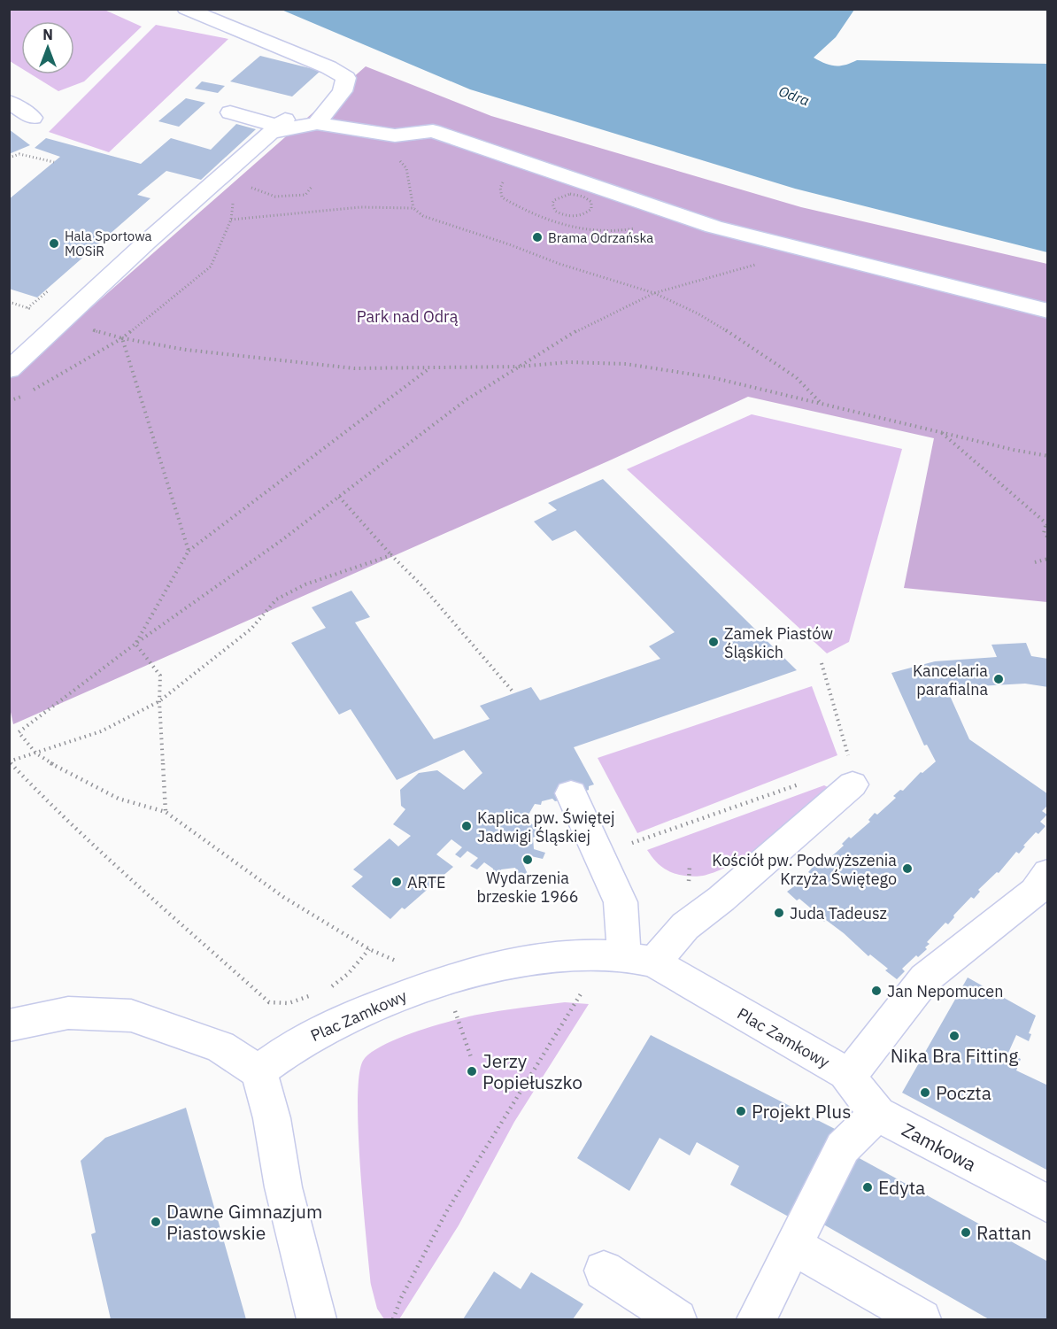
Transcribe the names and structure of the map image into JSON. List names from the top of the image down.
{
  "streets": {
    "street": ["Plac Zamkowy", "Zamkowa"]
  },
  "crossings": [
    ["Plac Zamkowy", "Zamkowa"]
  ],
  "water": ["Odra"],
  "parks": ["Park nad Odrą"],
  "places": [
    "Brama Odrzańska",
    "Hala Sportowa MOSiR",
    "Zamek Piastów Śląskich",
    "Kancelaria parafialna",
    "Kaplica pw. Świętej Jadwigi Śląskiej",
    "Wydarzenia brzeskie 1966",
    "Kościół pw. Podwyższenia Krzyża Świętego",
    "ARTE",
    "Juda Tadeusz",
    "Jan Nepomucen",
    "Nika Bra Fitting",
    "Jerzy Popiełuszko",
    "Poczta",
    "Projekt Plus",
    "Edyta",
    "Dawne Gimnazjum Piastowskie",
    "Rattan"
  ],
  "north": "top"
}
